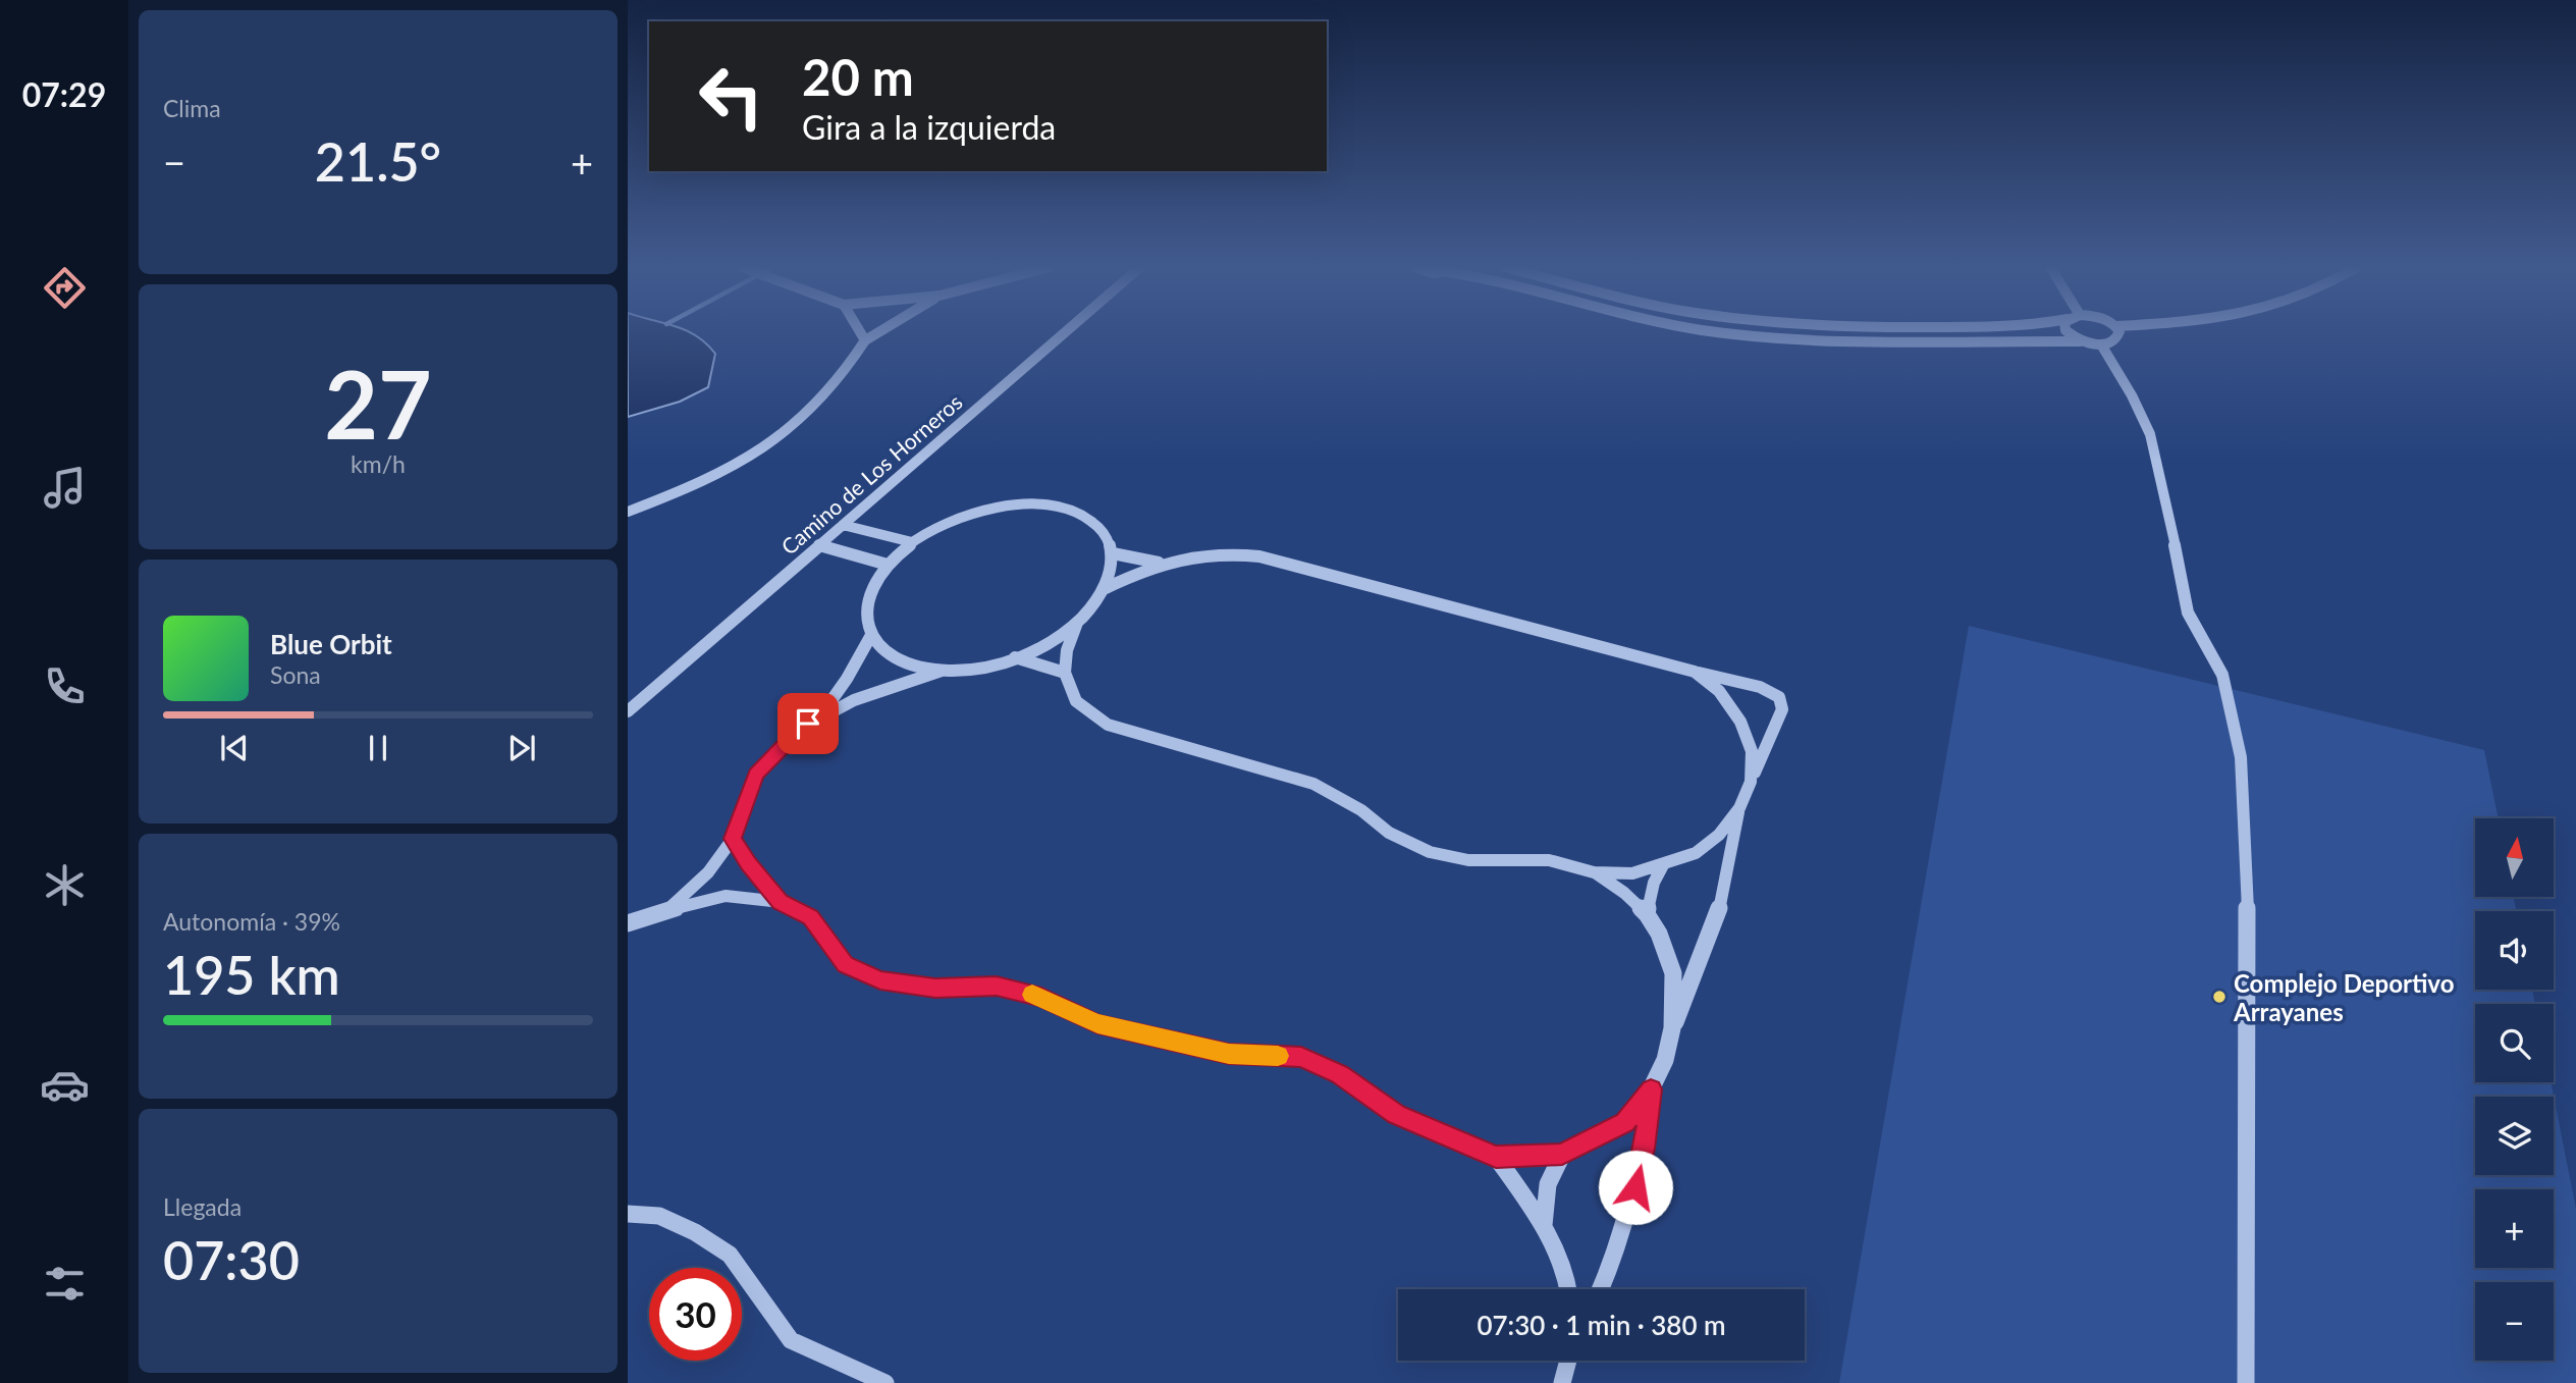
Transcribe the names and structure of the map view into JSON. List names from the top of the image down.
{
  "streets": {
    "street": ["Camino de Los Horneros"]
  },
  "places": ["Complejo Deportivo Arrayanes"],
  "north": "top",
  "page": {
    "tabs": "07:29",
    "tile": [
      "Clima",
      ["27", "km/h"],
      ["Autonomía · 39%", "195 km"],
      ["Llegada", "07:30"]
    ],
    "turn": ["20 m", "Gira a la izquierda"],
    "heat": ["−", "21.5°", "+"],
    "song": ["Blue Orbit", "Sona"],
    "map_buttons": ["+", "−"],
    "limit": "30",
    "trip": "07:30 · 1 min · 380 m"
  }
}
